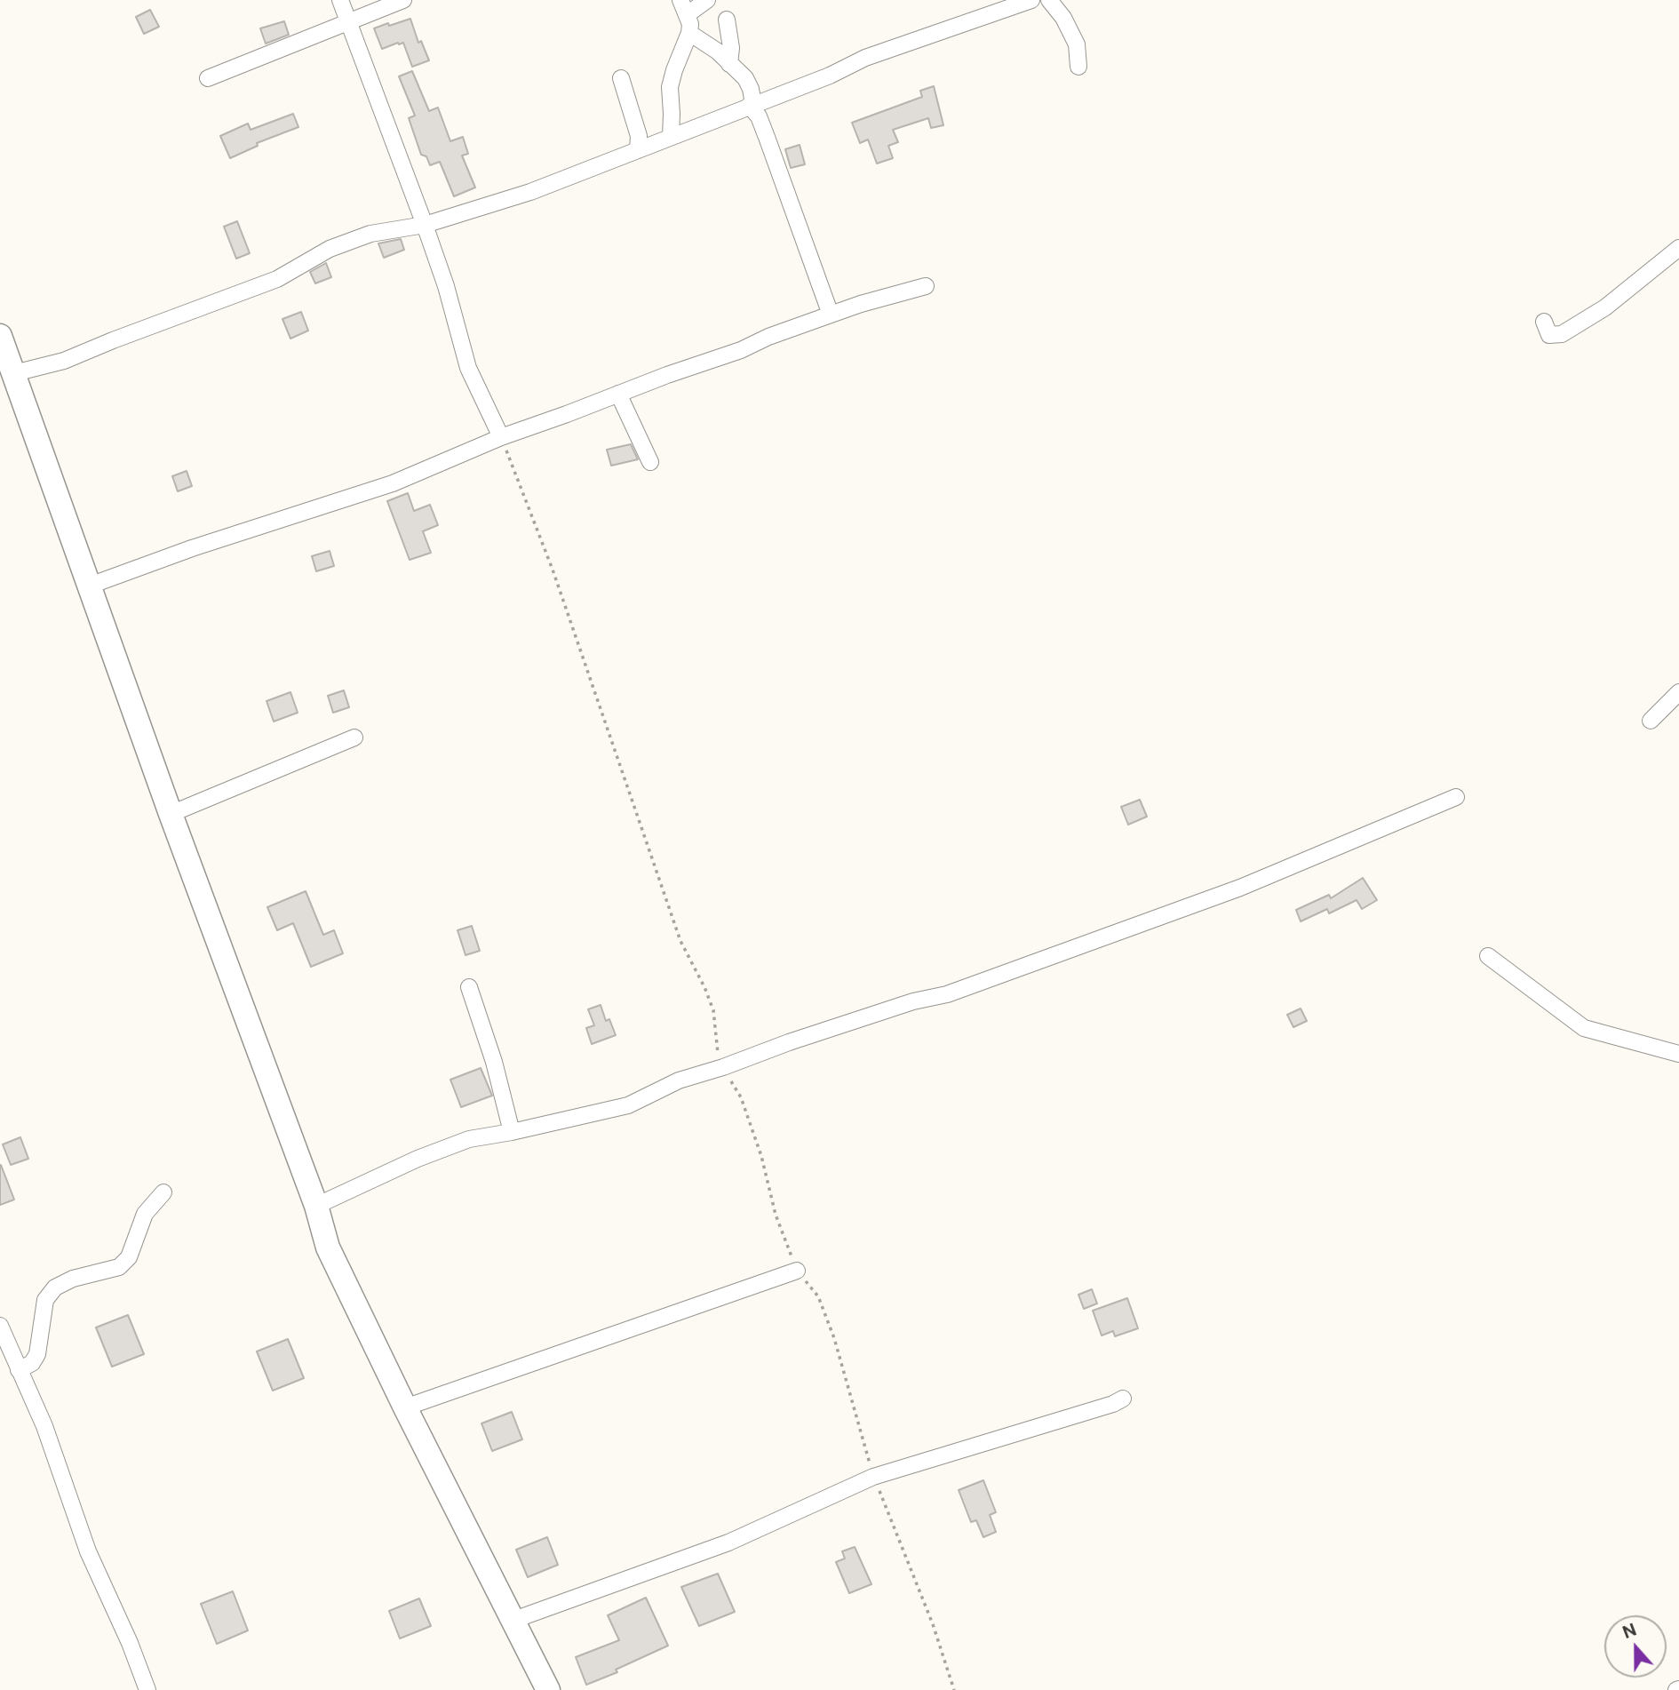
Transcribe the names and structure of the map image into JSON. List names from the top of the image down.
{
  "north": "top"
}
